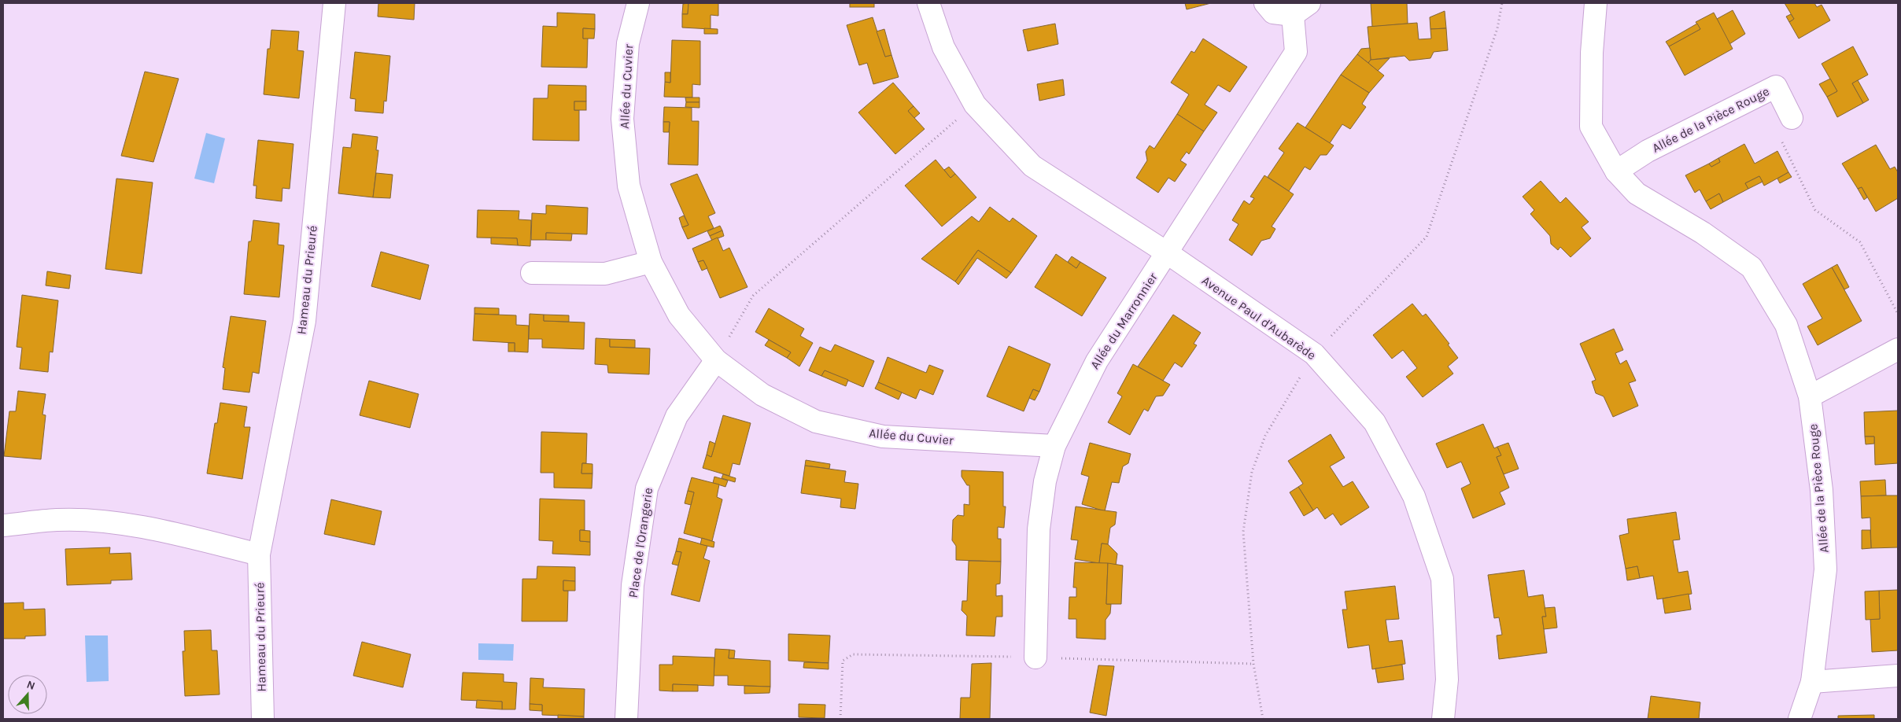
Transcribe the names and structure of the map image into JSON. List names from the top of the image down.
{
  "streets": {
    "street": [
      "Allée du Cuvier",
      "Allée de la Pièce Rouge",
      "Hameau du Prieuré",
      "Avenue Paul d'Aubarède",
      "Allée du Marronnier",
      "Place de l'Orangerie"
    ]
  },
  "crossings": [
    ["Allée du Cuvier", "Allée du Marronnier"],
    ["Allée du Cuvier", "Place de l'Orangerie"],
    ["Avenue Paul d'Aubarède", "Allée du Marronnier"]
  ],
  "north": "top"
}
